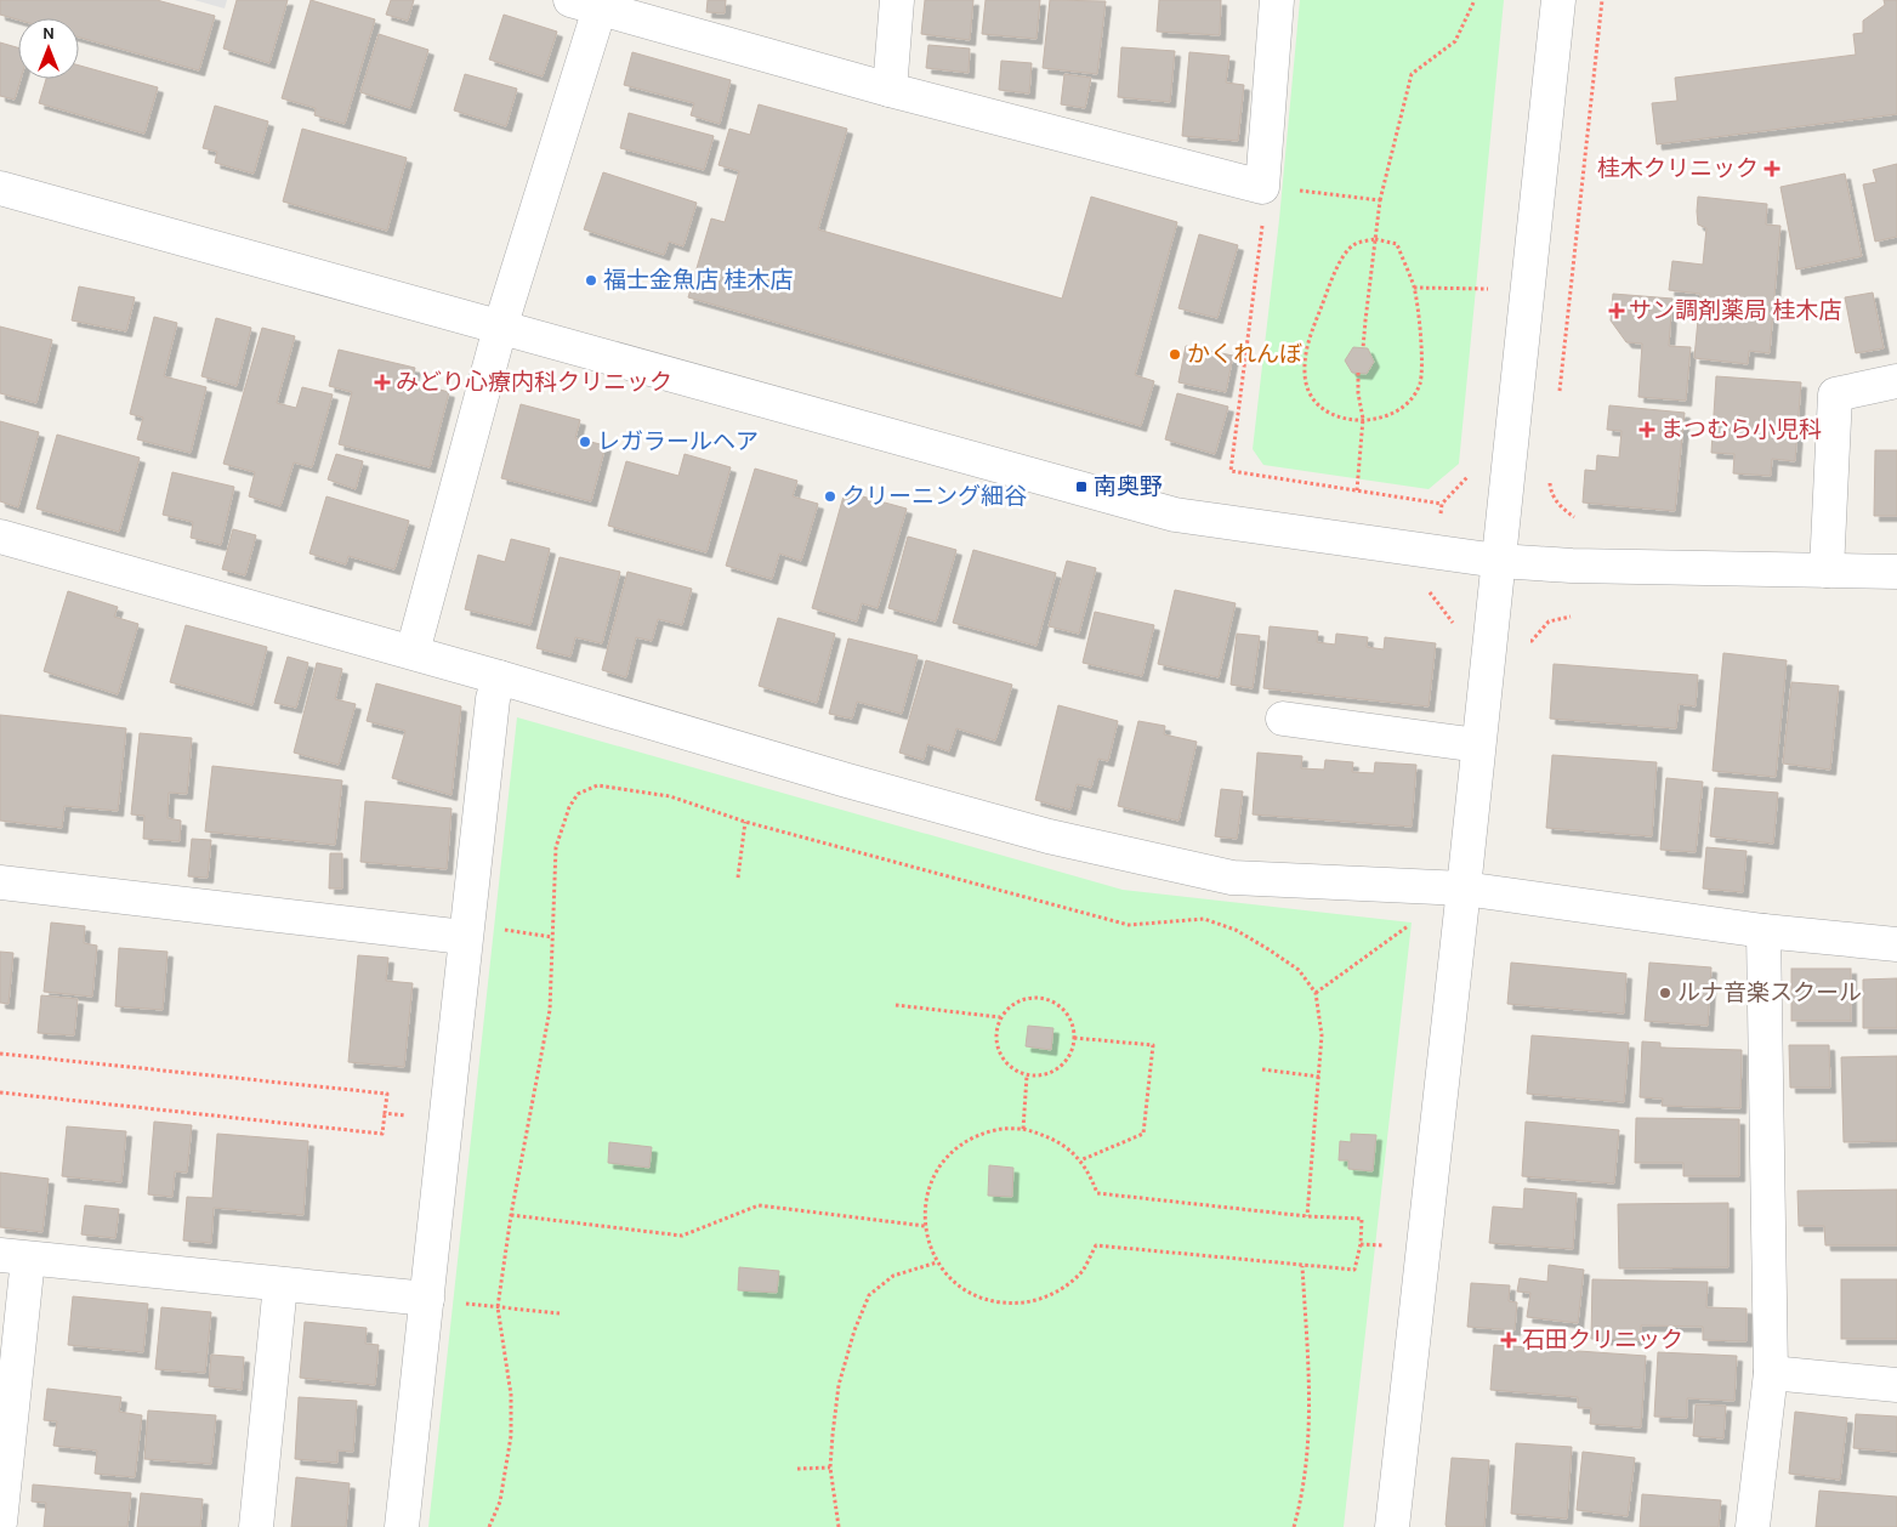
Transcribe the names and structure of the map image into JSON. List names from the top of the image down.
{
  "places": {
    "health": [
      "桂木クリニック",
      "サン調剤薬局 桂木店",
      "みどり心療内科クリニック",
      "まつむら小児科",
      "石田クリニック"
    ],
    "other": [
      "福士金魚店 桂木店",
      "かくれんぼ",
      "レガラールヘア",
      "クリーニング細谷",
      "ルナ音楽スクール"
    ],
    "transit": ["南奥野"]
  },
  "north": "top"
}
